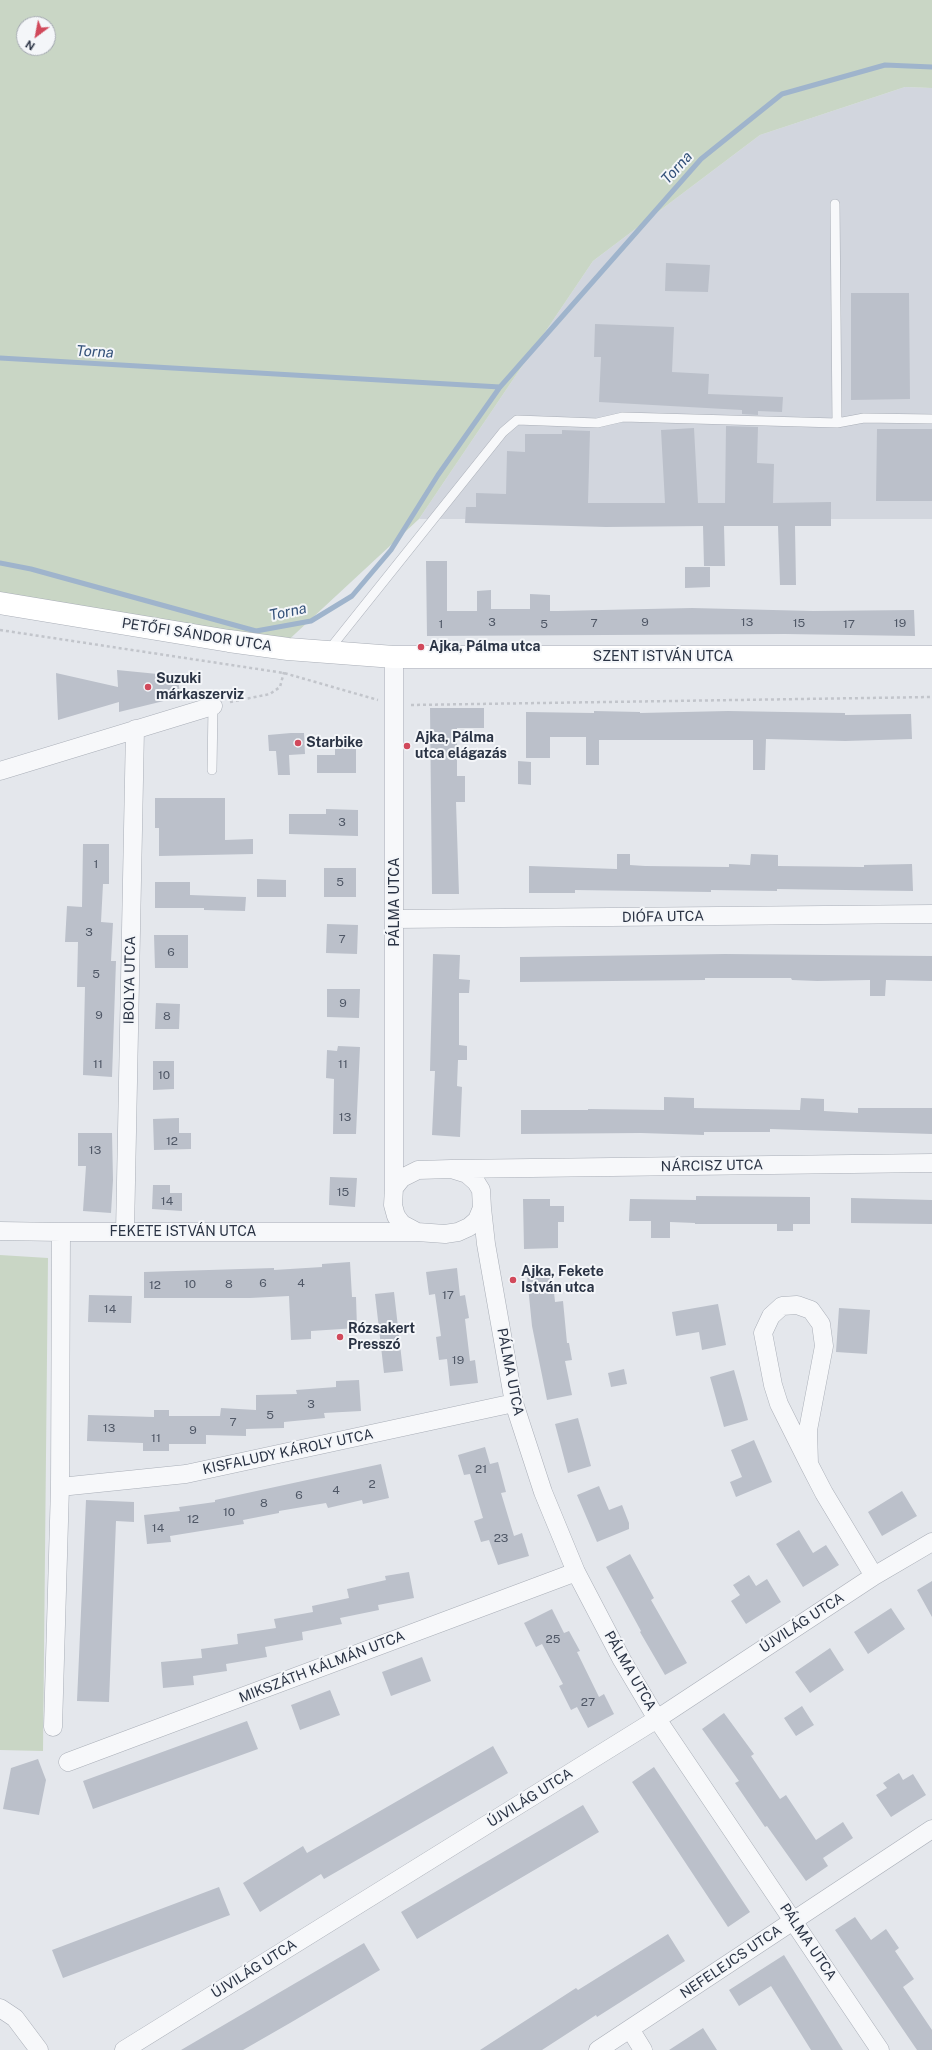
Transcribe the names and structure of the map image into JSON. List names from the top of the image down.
{
  "streets": {
    "main road": ["PETŐFI SÁNDOR UTCA", "SZENT ISTVÁN UTCA"],
    "street": [
      "PÁLMA UTCA",
      "DIÓFA UTCA",
      "IBOLYA UTCA",
      "NÁRCISZ UTCA",
      "FEKETE ISTVÁN UTCA",
      "KISFALUDY KÁROLY UTCA",
      "ÚJVILÁG UTCA",
      "MIKSZÁTH KÁLMÁN UTCA",
      "NEFELEJCS UTCA"
    ]
  },
  "crossings": [
    ["PETŐFI SÁNDOR UTCA", "SZENT ISTVÁN UTCA"],
    ["PETŐFI SÁNDOR UTCA", "PÁLMA UTCA"],
    ["SZENT ISTVÁN UTCA", "PÁLMA UTCA"],
    ["PÁLMA UTCA", "DIÓFA UTCA"],
    ["PÁLMA UTCA", "NÁRCISZ UTCA"],
    ["PÁLMA UTCA", "FEKETE ISTVÁN UTCA"],
    ["PÁLMA UTCA", "KISFALUDY KÁROLY UTCA"],
    ["PÁLMA UTCA", "ÚJVILÁG UTCA"],
    ["PÁLMA UTCA", "MIKSZÁTH KÁLMÁN UTCA"],
    ["PÁLMA UTCA", "NEFELEJCS UTCA"],
    ["IBOLYA UTCA", "FEKETE ISTVÁN UTCA"],
    ["NÁRCISZ UTCA", "FEKETE ISTVÁN UTCA"]
  ],
  "water": ["Torna"],
  "places": [
    "Ajka, Pálma utca",
    "Suzuki márkaszerviz",
    "Starbike",
    "Ajka, Pálma utca elágazás",
    "Ajka, Fekete István utca",
    "Rózsakert Presszó"
  ],
  "house_numbers": [
    "3",
    "9",
    "13",
    "7",
    "15",
    "19",
    "1",
    "5",
    "17",
    "3",
    "1",
    "5",
    "3",
    "7",
    "6",
    "5",
    "9",
    "9",
    "8",
    "11",
    "11",
    "10",
    "13",
    "12",
    "13",
    "15",
    "14",
    "6",
    "4",
    "10",
    "8",
    "12",
    "17",
    "14",
    "19",
    "3",
    "5",
    "7",
    "13",
    "9",
    "11",
    "21",
    "2",
    "4",
    "6",
    "8",
    "10",
    "12",
    "14",
    "23",
    "25",
    "27"
  ],
  "north": "bottom left"
}
